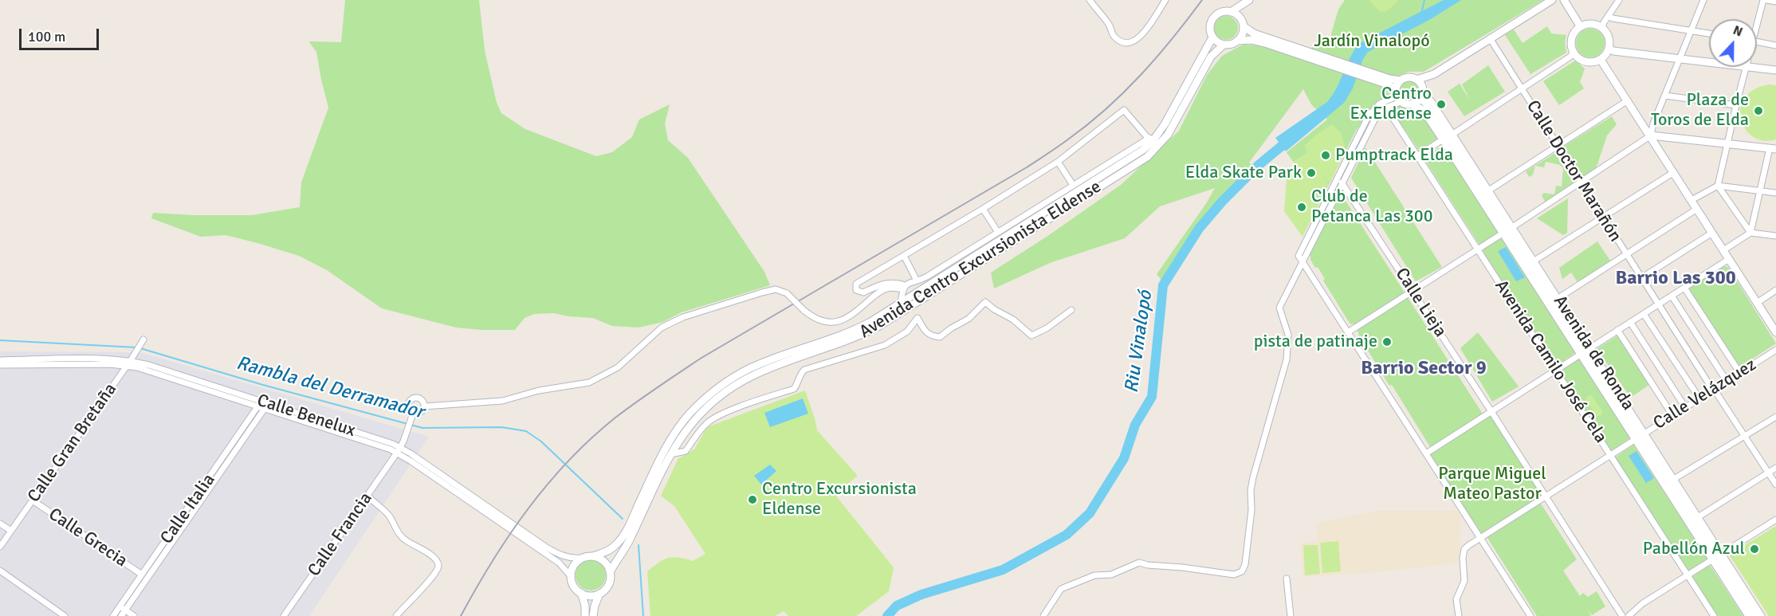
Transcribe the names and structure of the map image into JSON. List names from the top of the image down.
{
  "streets": {
    "street": [
      "Calle Doctor Marañón",
      "Avenida Centro Excursionista Eldense",
      "Calle Lieja",
      "Avenida de Ronda",
      "Avenida Camilo José Cela",
      "Calle Velázquez",
      "Calle Benelux",
      "Calle Gran Bretaña",
      "Calle Italia",
      "Calle Francia",
      "Calle Grecia"
    ]
  },
  "crossings": [
    ["Calle Doctor Marañón", "Calle Velázquez"],
    ["Avenida Centro Excursionista Eldense", "Calle Benelux"],
    ["Calle Lieja", "Calle Velázquez"],
    ["Avenida de Ronda", "Calle Velázquez"],
    ["Avenida Camilo José Cela", "Calle Velázquez"],
    ["Calle Benelux", "Calle Gran Bretaña"],
    ["Calle Benelux", "Calle Italia"],
    ["Calle Benelux", "Calle Francia"],
    ["Calle Gran Bretaña", "Calle Grecia"],
    ["Calle Italia", "Calle Grecia"]
  ],
  "districts": ["Barrio Las 300", "Barrio Sector 9"],
  "water": ["Riu Vinalopó", "Rambla del Derramador"],
  "parks": ["Jardín Vinalopó", "Parque Miguel Mateo Pastor"],
  "places": [
    "Centro Ex.Eldense",
    "Plaza de Toros de Elda",
    "Pumptrack Elda",
    "Elda Skate Park",
    "Club de Petanca Las 300",
    "pista de patinaje",
    "Centro Excursionista Eldense",
    "Pabellón Azul"
  ],
  "scale_bar": "100 m",
  "north": "top"
}
